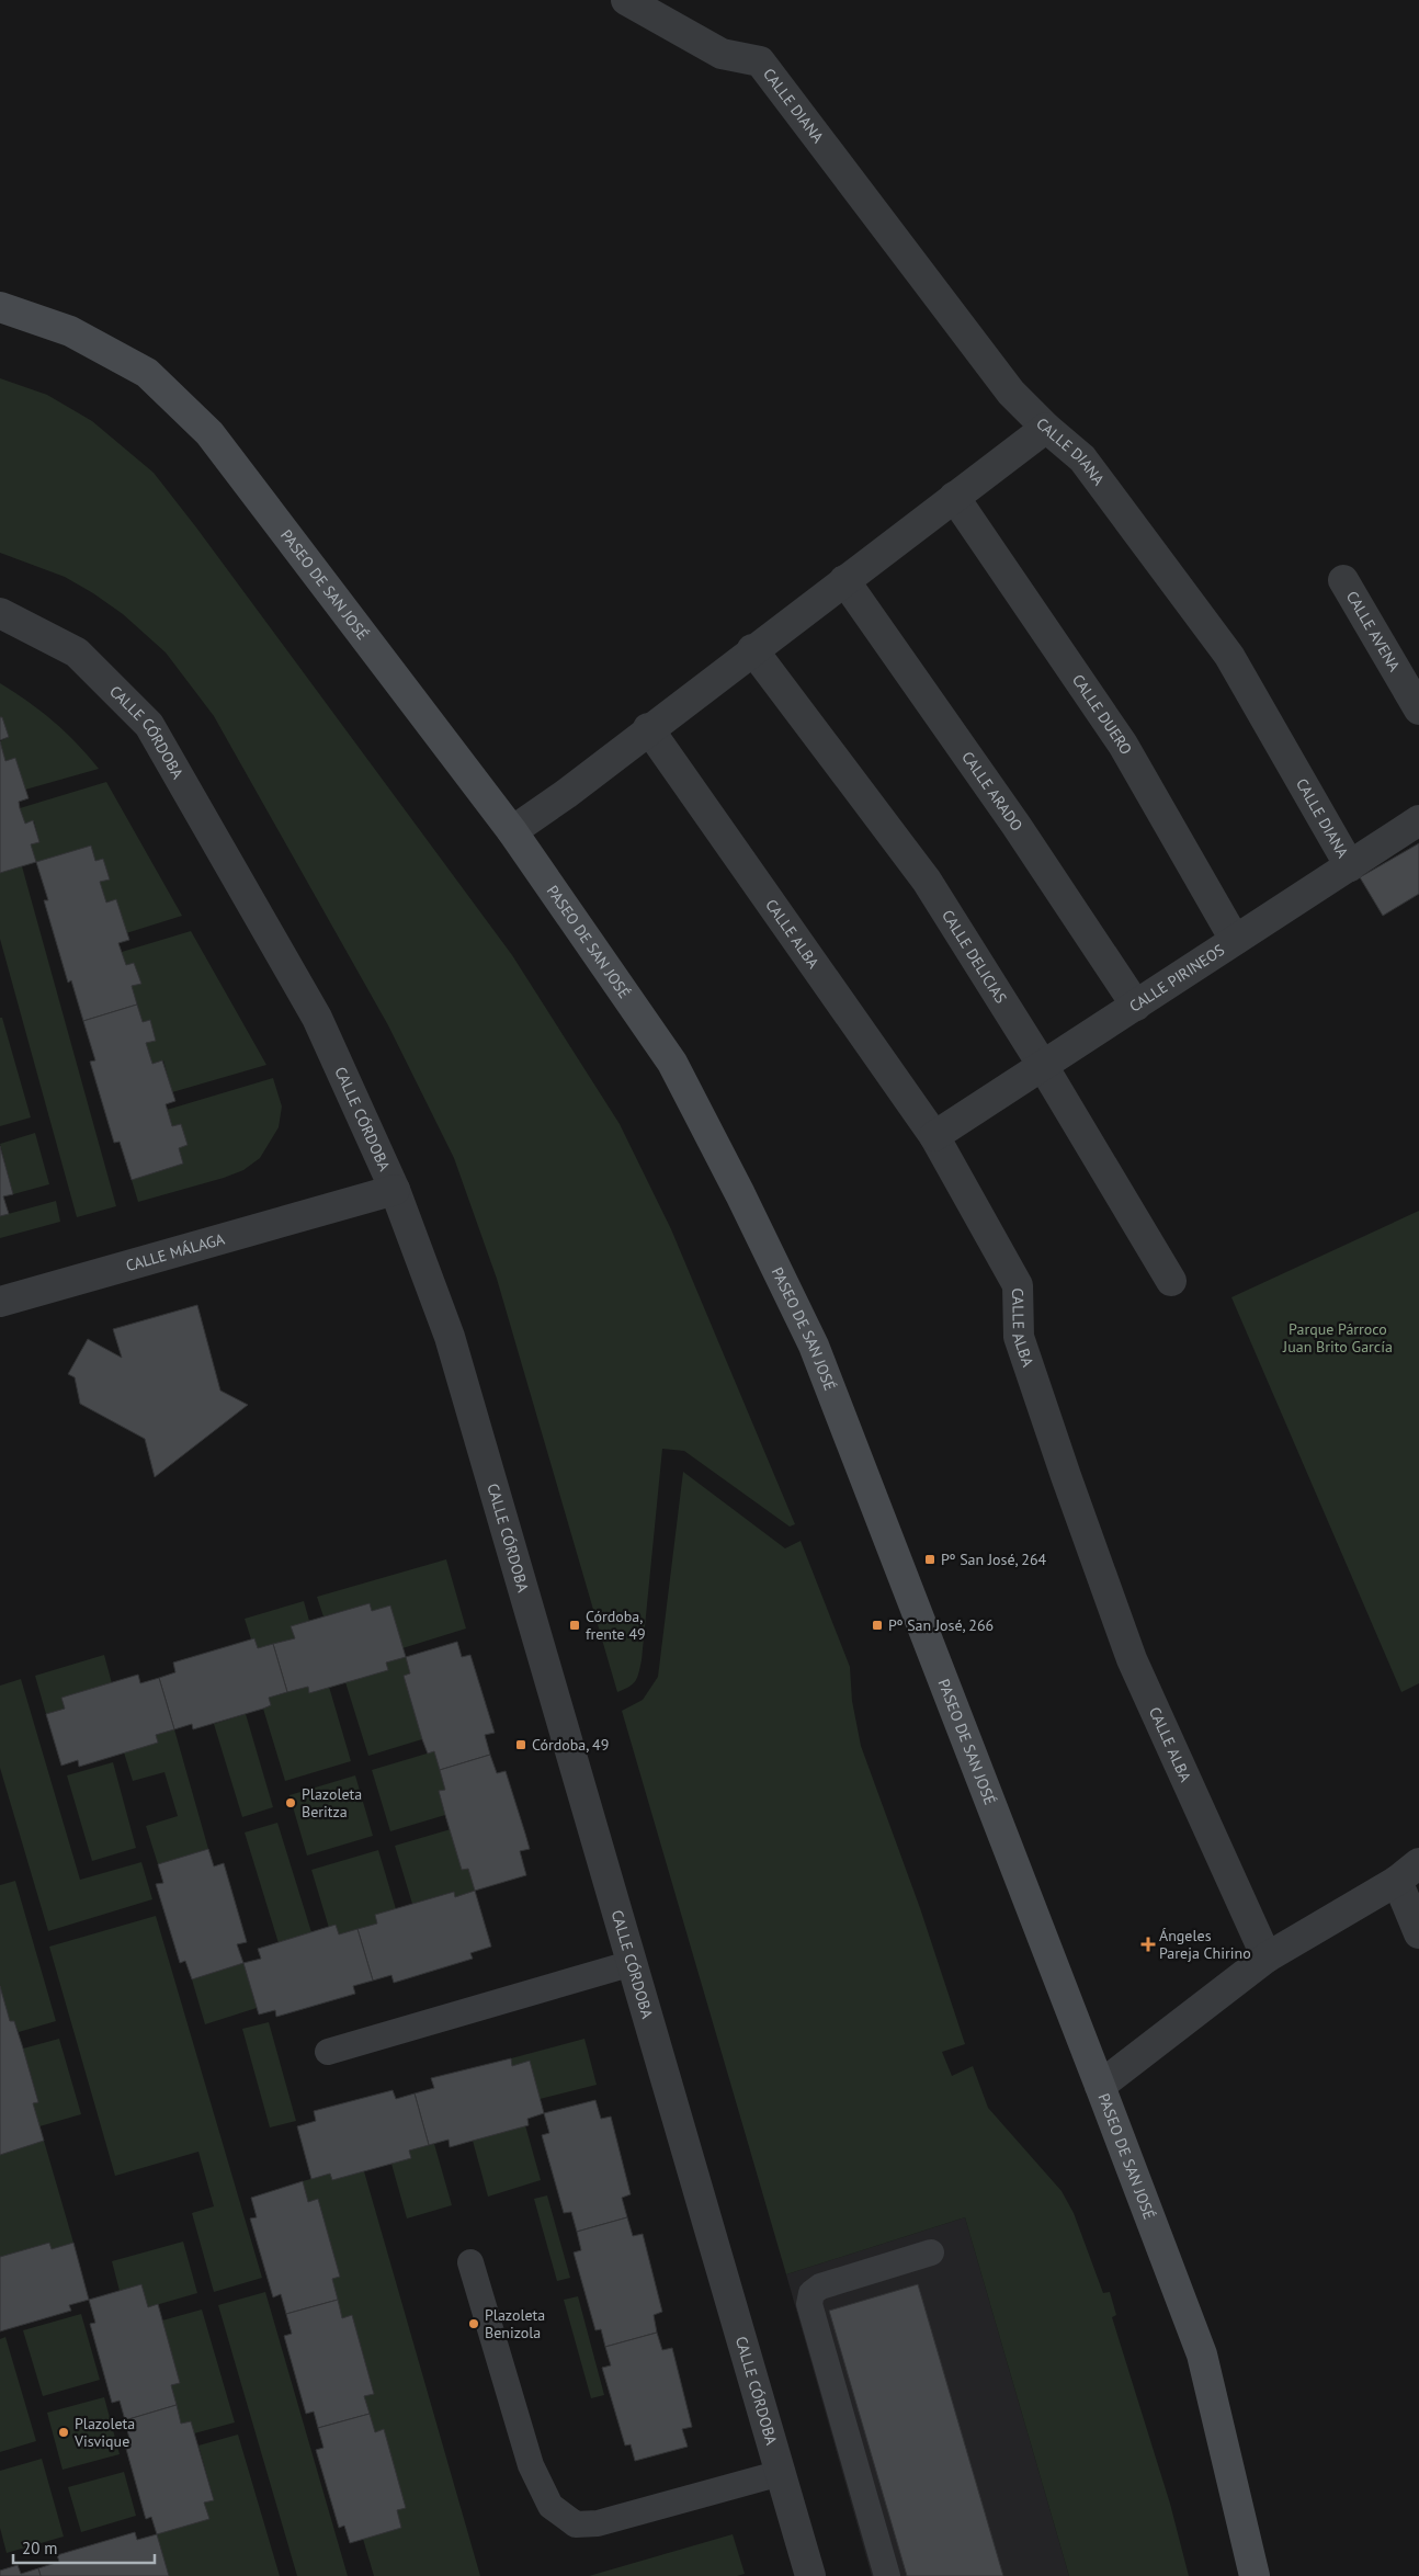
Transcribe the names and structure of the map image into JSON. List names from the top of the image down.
{
  "streets": {
    "street": [
      "CALLE DIANA",
      "PASEO DE SAN JOSÉ",
      "CALLE AVENA",
      "CALLE DUERO",
      "CALLE CÓRDOBA",
      "CALLE ARADO",
      "CALLE ALBA",
      "CALLE DELICIAS",
      "CALLE PIRINEOS",
      "CALLE MÁLAGA"
    ]
  },
  "crossings": [
    ["CALLE DIANA", "CALLE PIRINEOS"],
    ["CALLE DUERO", "CALLE PIRINEOS"],
    ["CALLE CÓRDOBA", "CALLE MÁLAGA"],
    ["CALLE ARADO", "CALLE PIRINEOS"],
    ["CALLE ALBA", "CALLE PIRINEOS"],
    ["CALLE DELICIAS", "CALLE PIRINEOS"]
  ],
  "parks": ["Parque Párroco Juan Brito García"],
  "places": {
    "transit": [
      "Pº San José, 264",
      "Córdoba, frente 49",
      "Pº San José, 266",
      "Córdoba, 49"
    ],
    "other": ["Plazoleta Beritza", "Plazoleta Benizola", "Plazoleta Visvique"],
    "health": ["Ángeles Pareja Chirino"]
  },
  "scale_bar": "20 m"
}
